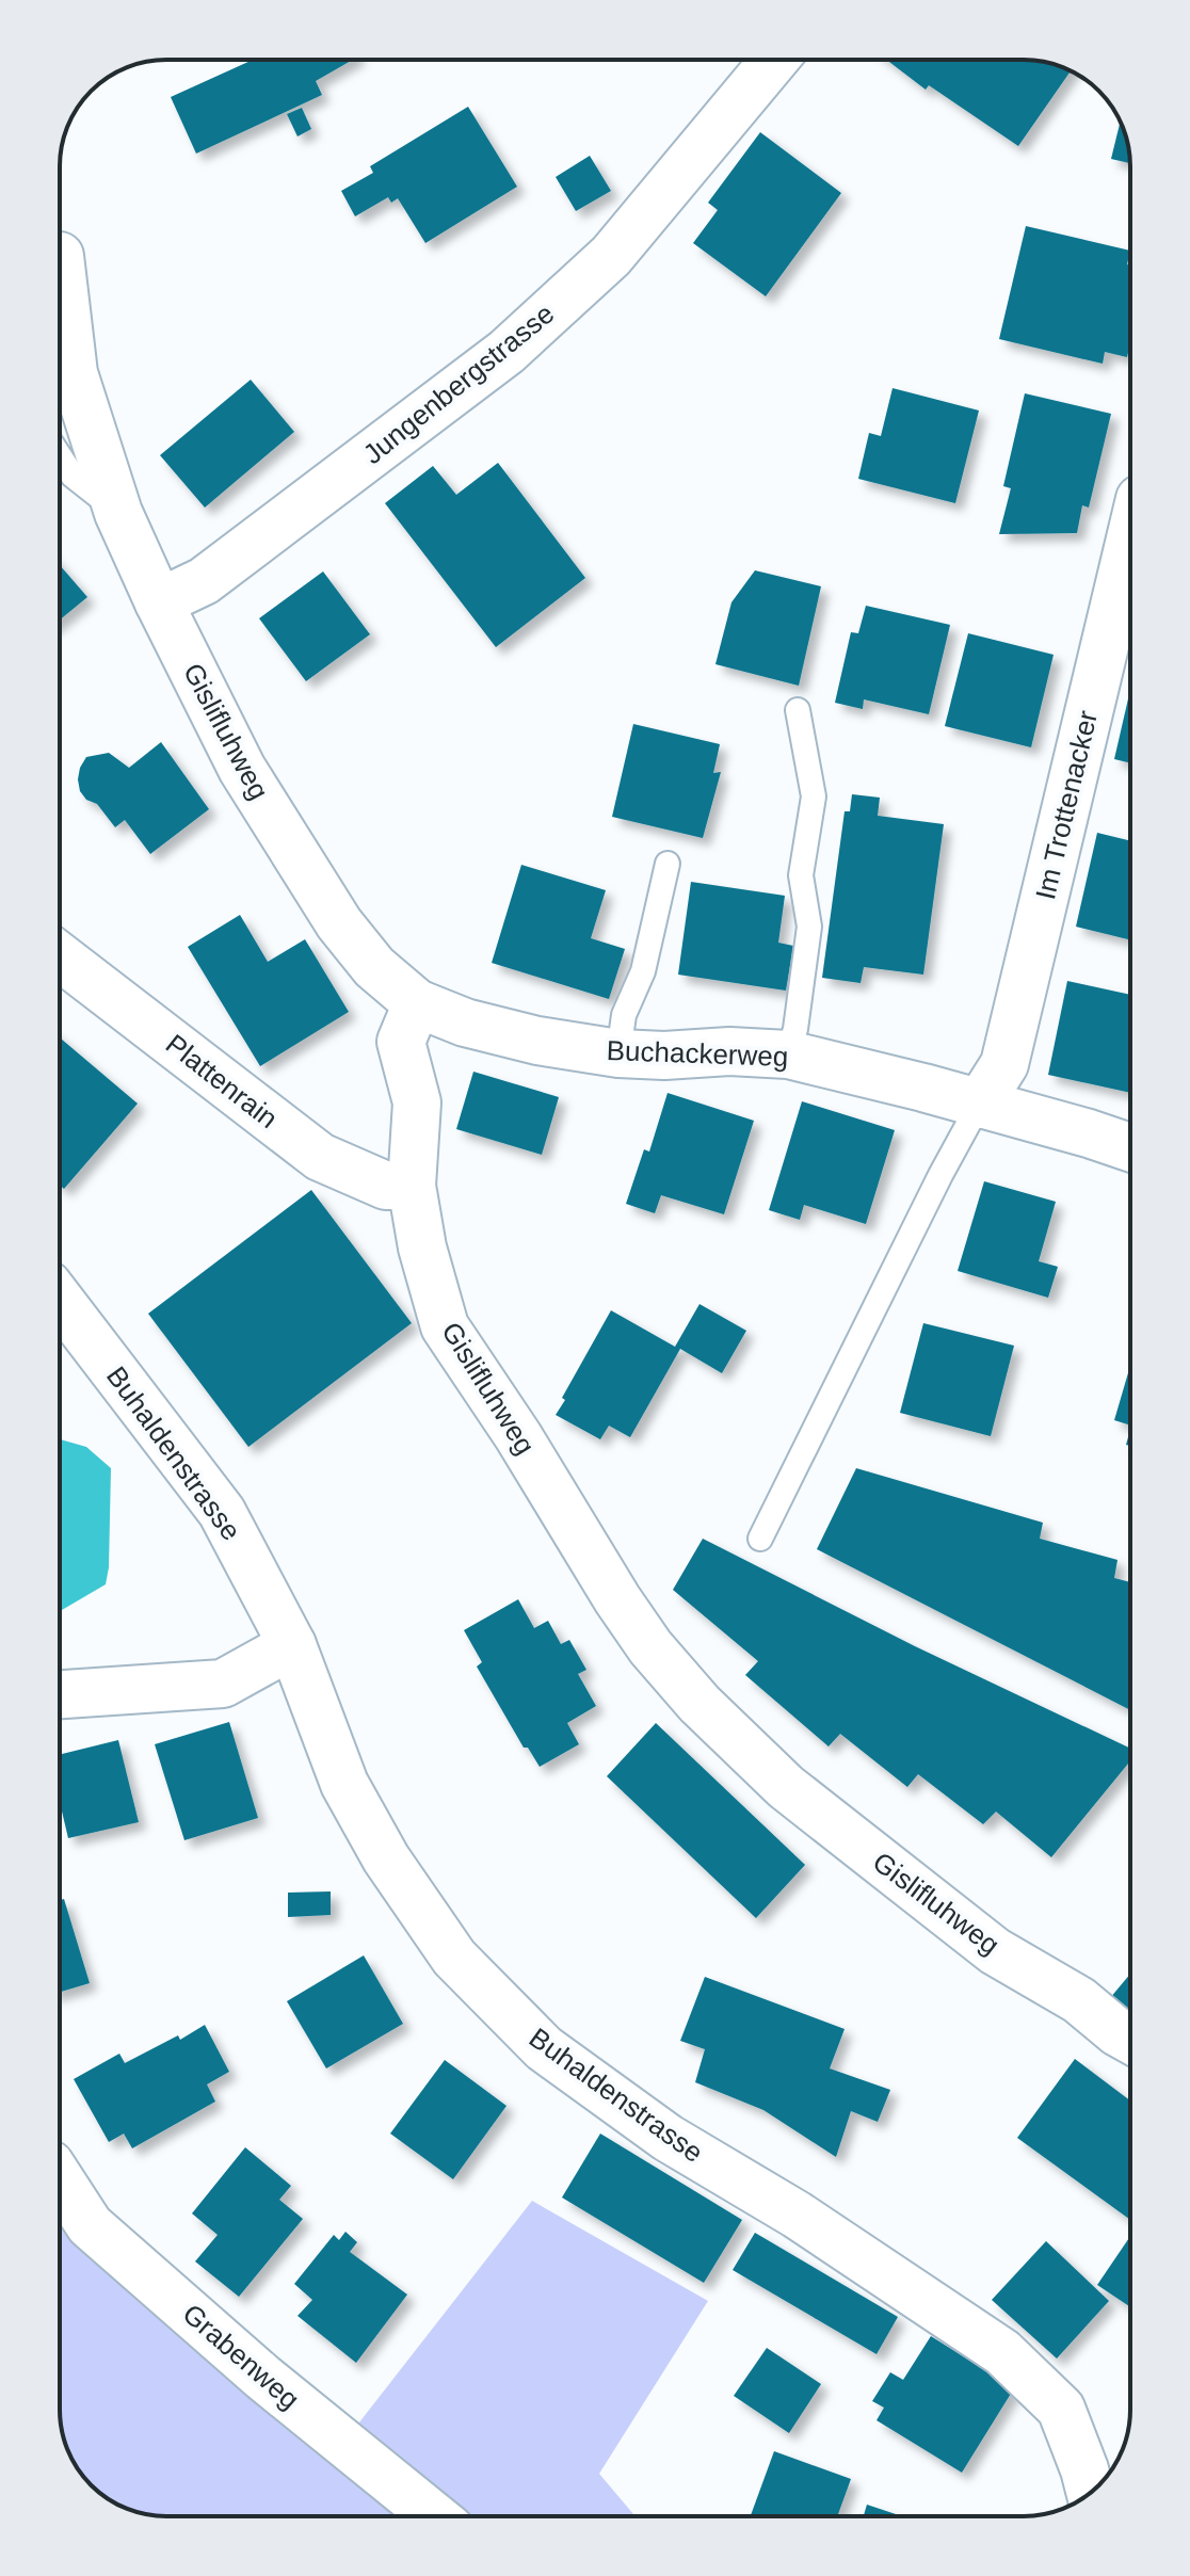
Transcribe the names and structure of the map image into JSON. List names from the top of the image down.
{
  "streets": {
    "street": [
      "Jungenbergstrasse",
      "Gislifluhweg",
      "Im Trottenacker",
      "Buchackerweg",
      "Plattenrain",
      "Buhaldenstrasse",
      "Grabenweg"
    ]
  },
  "crossings": [
    ["Jungenbergstrasse", "Gislifluhweg"],
    ["Gislifluhweg", "Buchackerweg"],
    ["Gislifluhweg", "Plattenrain"],
    ["Im Trottenacker", "Buchackerweg"]
  ]
}
